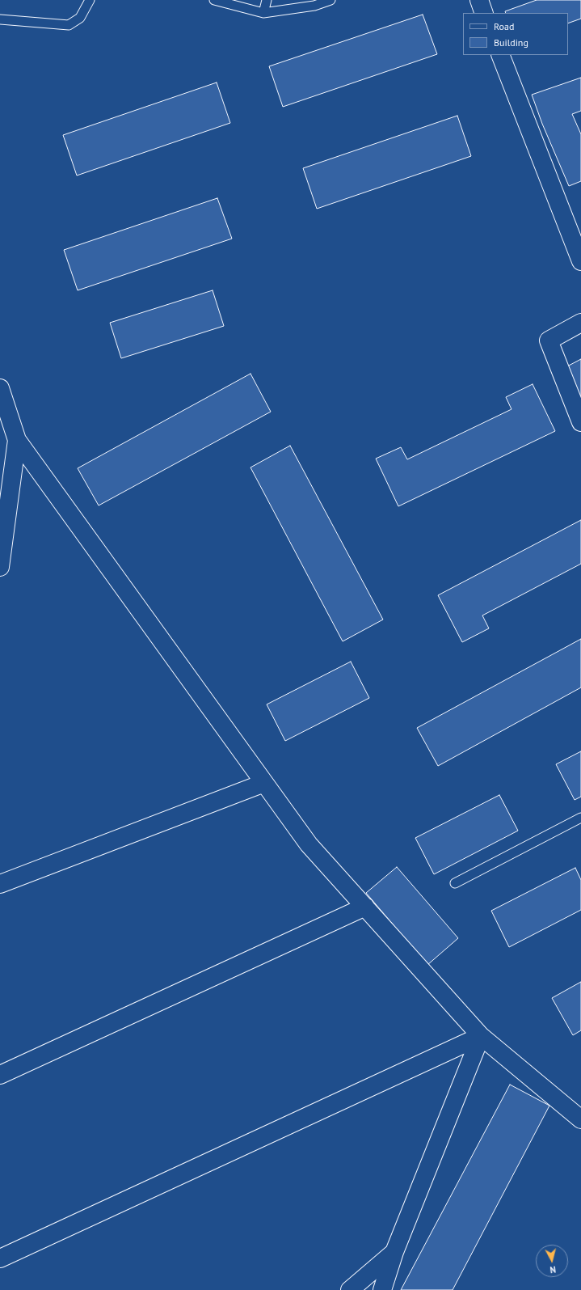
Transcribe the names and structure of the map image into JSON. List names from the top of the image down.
{
  "legend": ["Road", "Building"],
  "north": "bottom"
}
